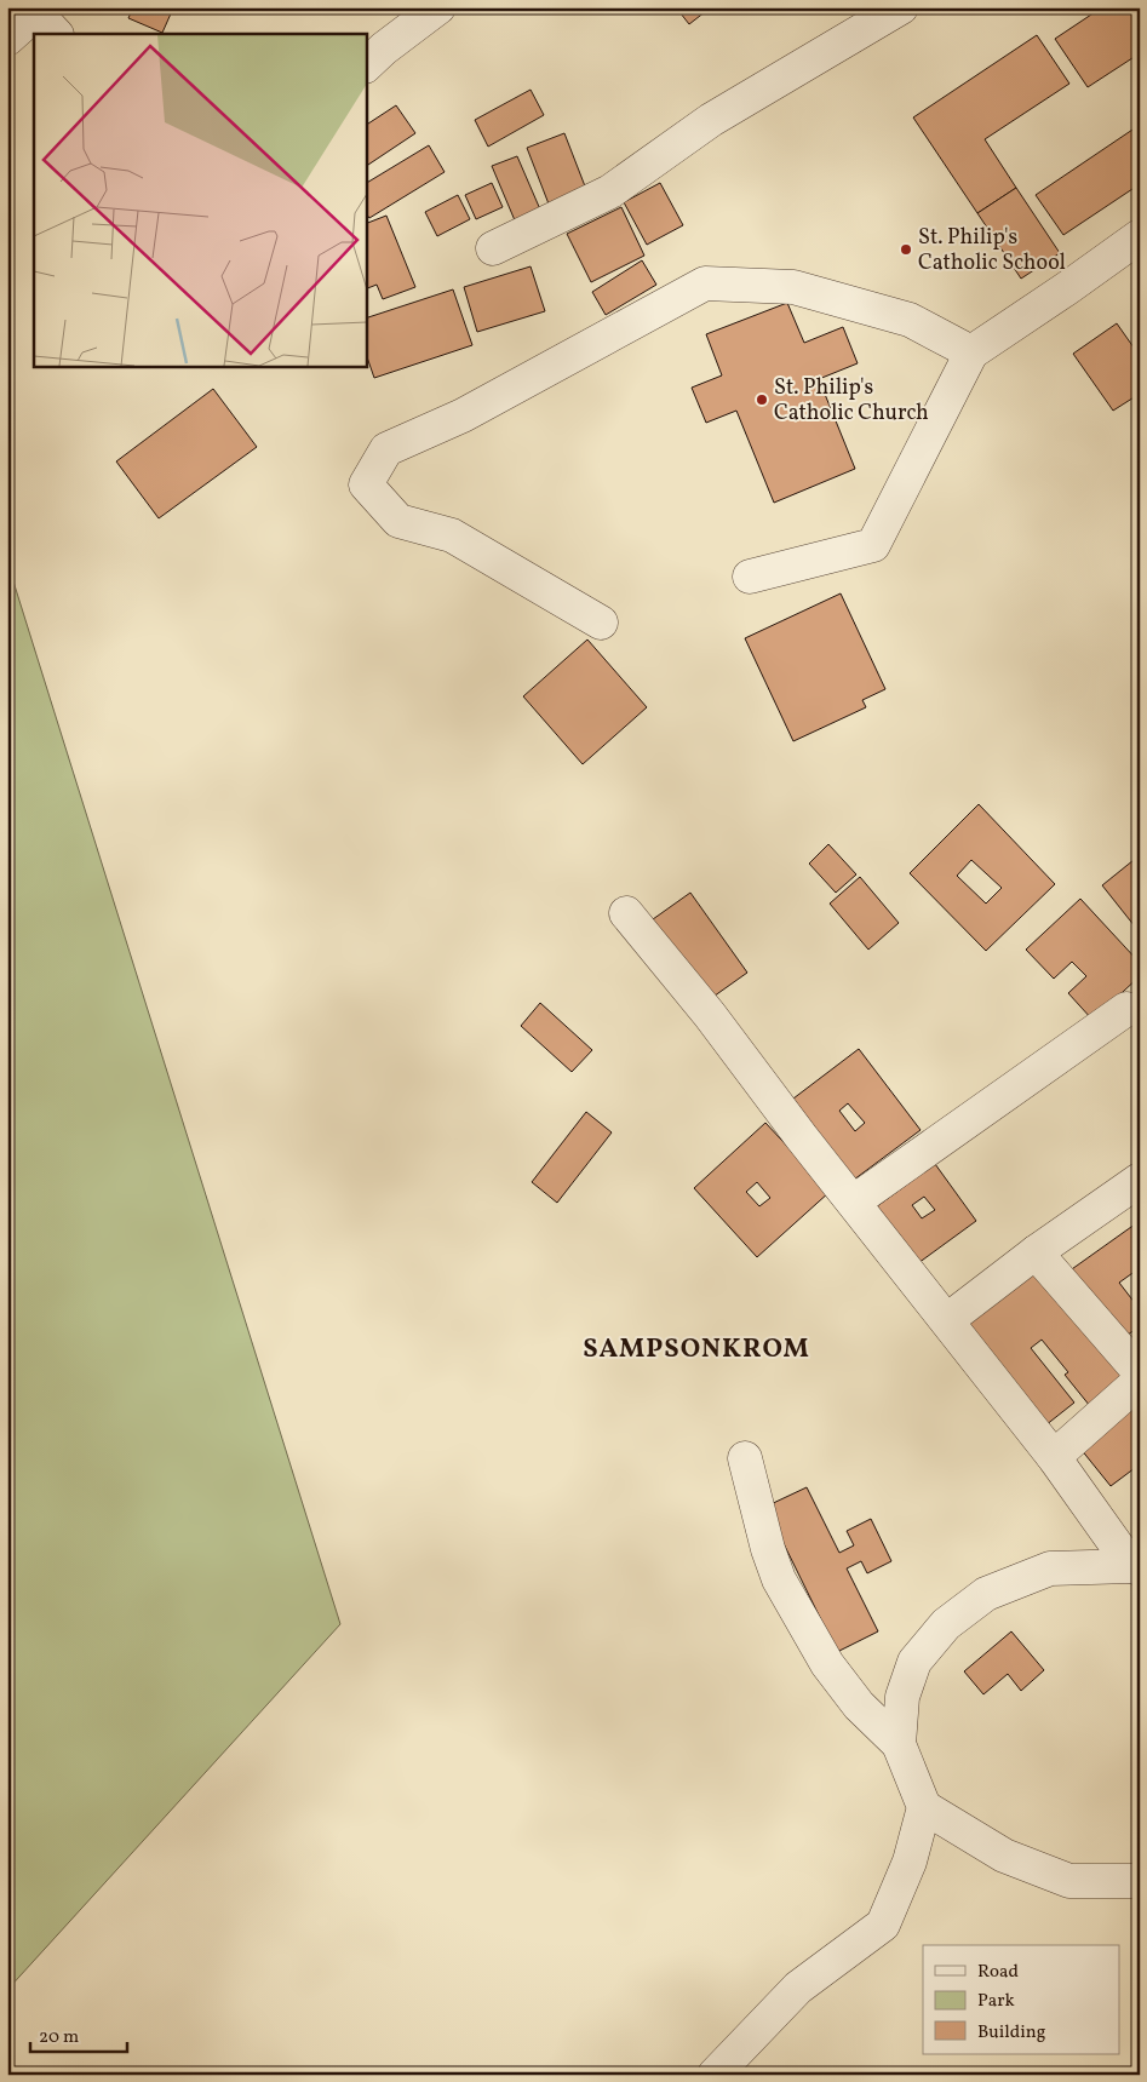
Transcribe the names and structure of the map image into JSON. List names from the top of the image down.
{
  "districts": ["SAMPSONKROM"],
  "places": ["St. Philip's Catholic School", "St. Philip's Catholic Church"],
  "legend": ["Road", "Park", "Building"],
  "scale_bar": "20 m"
}
